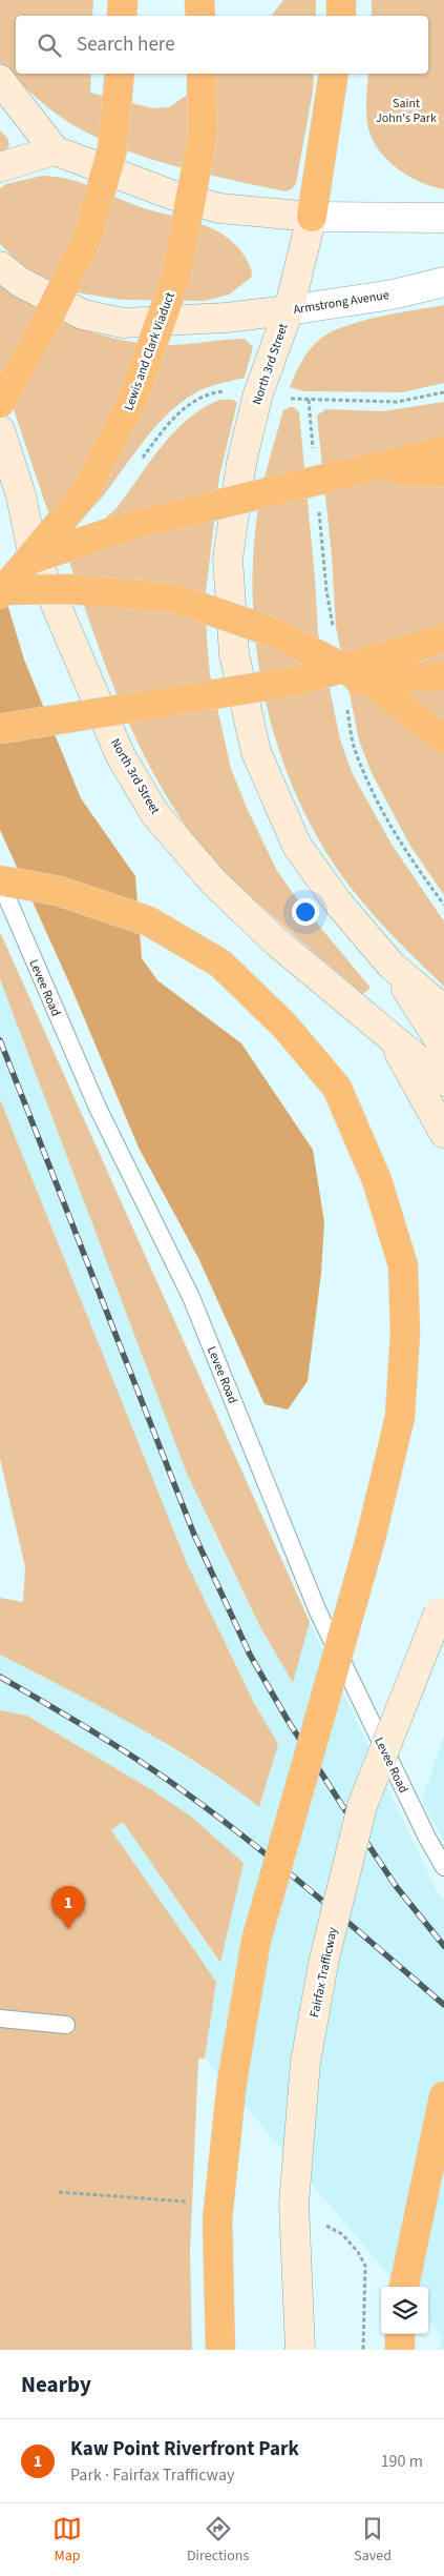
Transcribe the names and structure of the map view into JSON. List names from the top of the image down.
{
  "streets": {
    "highway": ["Lewis and Clark Viaduct"],
    "main road": ["Armstrong Avenue", "North 3rd Street", "Fairfax Trafficway"],
    "lane": ["Levee Road"]
  },
  "crossings": [
    ["Armstrong Avenue", "North 3rd Street"]
  ],
  "parks": ["Saint John's Park"],
  "page": {
    "search": "Search here",
    "pins": "1",
    "heading": "Nearby",
    "list": [
      {
        "mark": "1",
        "name": "Kaw Point Riverfront Park",
        "note": "Park · Fairfax Trafficway",
        "value": "190 m"
      }
    ],
    "nav": ["Map", "Directions", "Saved"]
  }
}
